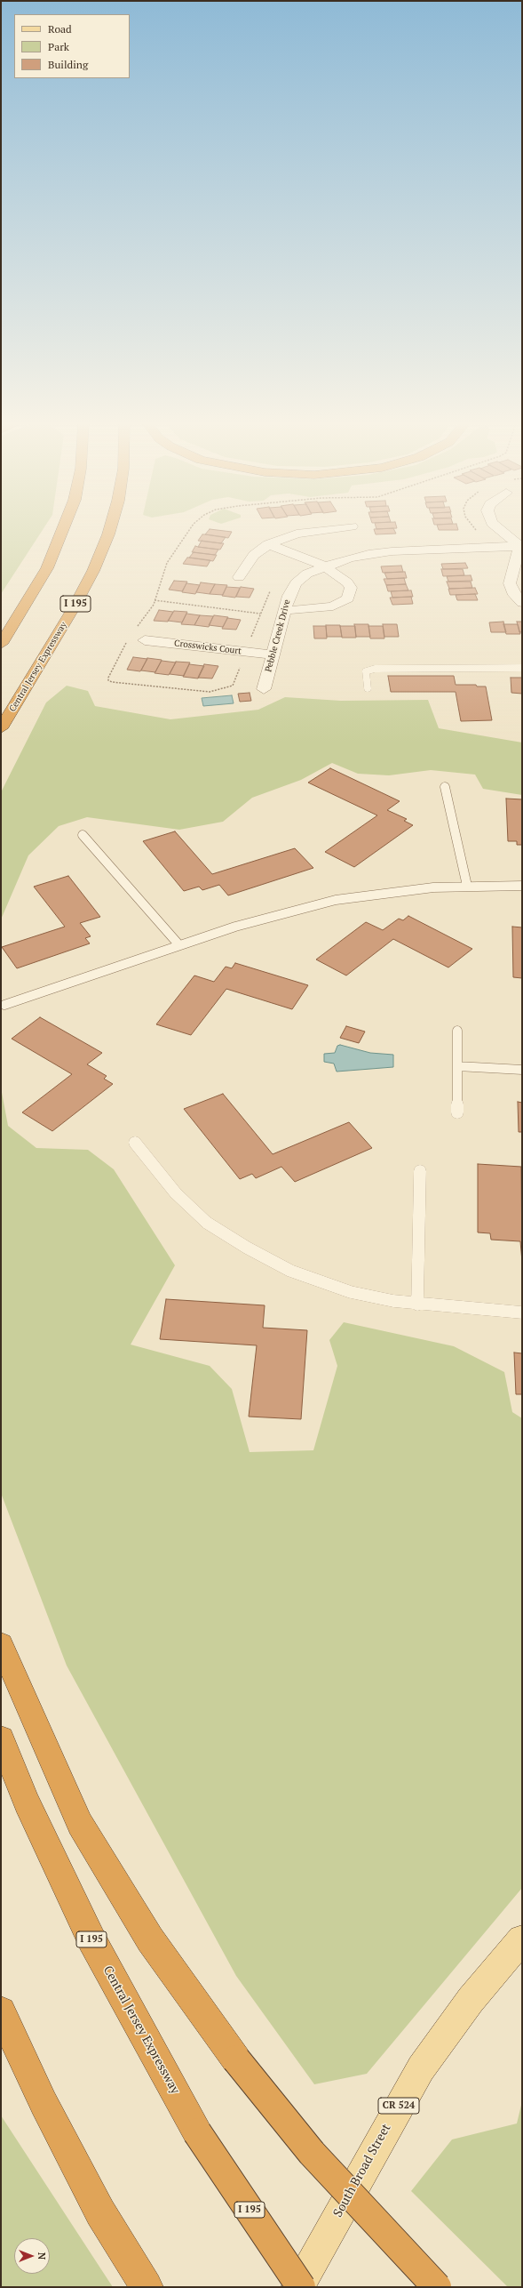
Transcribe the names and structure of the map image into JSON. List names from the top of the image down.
{
  "streets": {
    "highway": ["I 195", "Central Jersey Expressway"],
    "main road": ["CR 524", "South Broad Street"],
    "street": ["Pebble Creek Drive", "Crosswicks Court"]
  },
  "crossings": [
    ["Pebble Creek Drive", "Crosswicks Court"]
  ],
  "legend": ["Road", "Park", "Building"],
  "north": "right"
}
